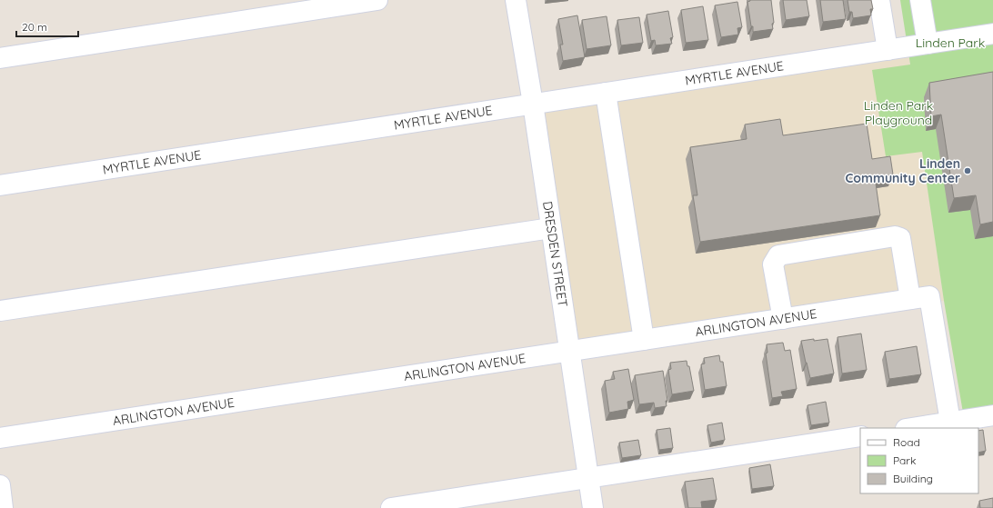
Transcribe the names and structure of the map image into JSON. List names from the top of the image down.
{
  "streets": {
    "street": ["MYRTLE AVENUE", "DRESDEN STREET", "ARLINGTON AVENUE"]
  },
  "crossings": [
    ["MYRTLE AVENUE", "DRESDEN STREET"],
    ["DRESDEN STREET", "ARLINGTON AVENUE"]
  ],
  "parks": ["Linden Park", "Linden Park Playground"],
  "places": ["Linden Community Center"],
  "legend": ["Road", "Park", "Building"],
  "scale_bar": "20 m"
}
